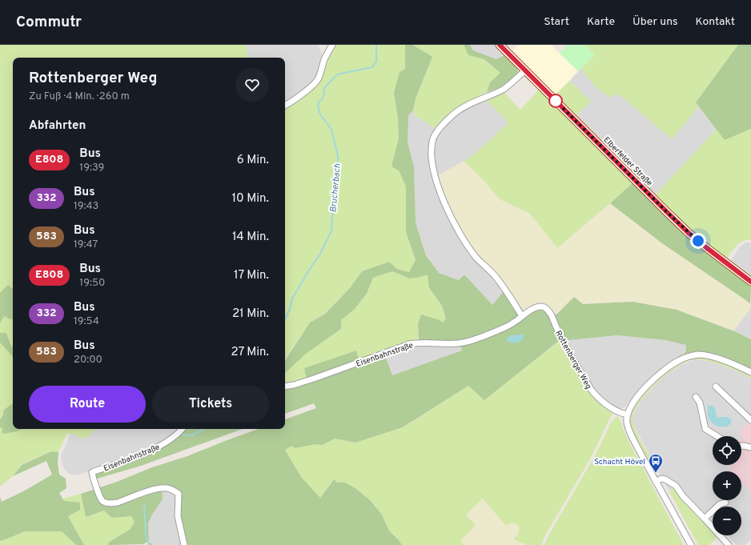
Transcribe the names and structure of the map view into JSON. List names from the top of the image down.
{
  "streets": {
    "main road": ["Elberfelder Straße"],
    "street": ["Eisenbahnstraße", "Rottenberger Weg"]
  },
  "crossings": [
    ["Eisenbahnstraße", "Rottenberger Weg"]
  ],
  "water": ["Brucherbach"],
  "places": {
    "bus stop": ["Schacht Hövel"]
  },
  "lines": ["bus line E808"],
  "page": {
    "header": "Commutr",
    "nav": [
      "Start",
      "Karte",
      "Über uns",
      "Kontakt"
    ],
    "heading": [
      ["Rottenberger Weg", "Zu Fuß · 4 Min. · 260 m"],
      "Abfahrten"
    ],
    "list": [
      {
        "mark": "E808",
        "name": "Bus",
        "note": "19:39",
        "value": "6 Min."
      },
      {
        "mark": "332",
        "name": "Bus",
        "note": "19:43",
        "value": "10 Min."
      },
      {
        "mark": "583",
        "name": "Bus",
        "note": "19:47",
        "value": "14 Min."
      },
      {
        "mark": "E808",
        "name": "Bus",
        "note": "19:50",
        "value": "17 Min."
      },
      {
        "mark": "332",
        "name": "Bus",
        "note": "19:54",
        "value": "21 Min."
      },
      {
        "mark": "583",
        "name": "Bus",
        "note": "20:00",
        "value": "27 Min."
      }
    ],
    "buttons": ["Route", "Tickets"],
    "map_buttons": ["+", "−"]
  }
}
